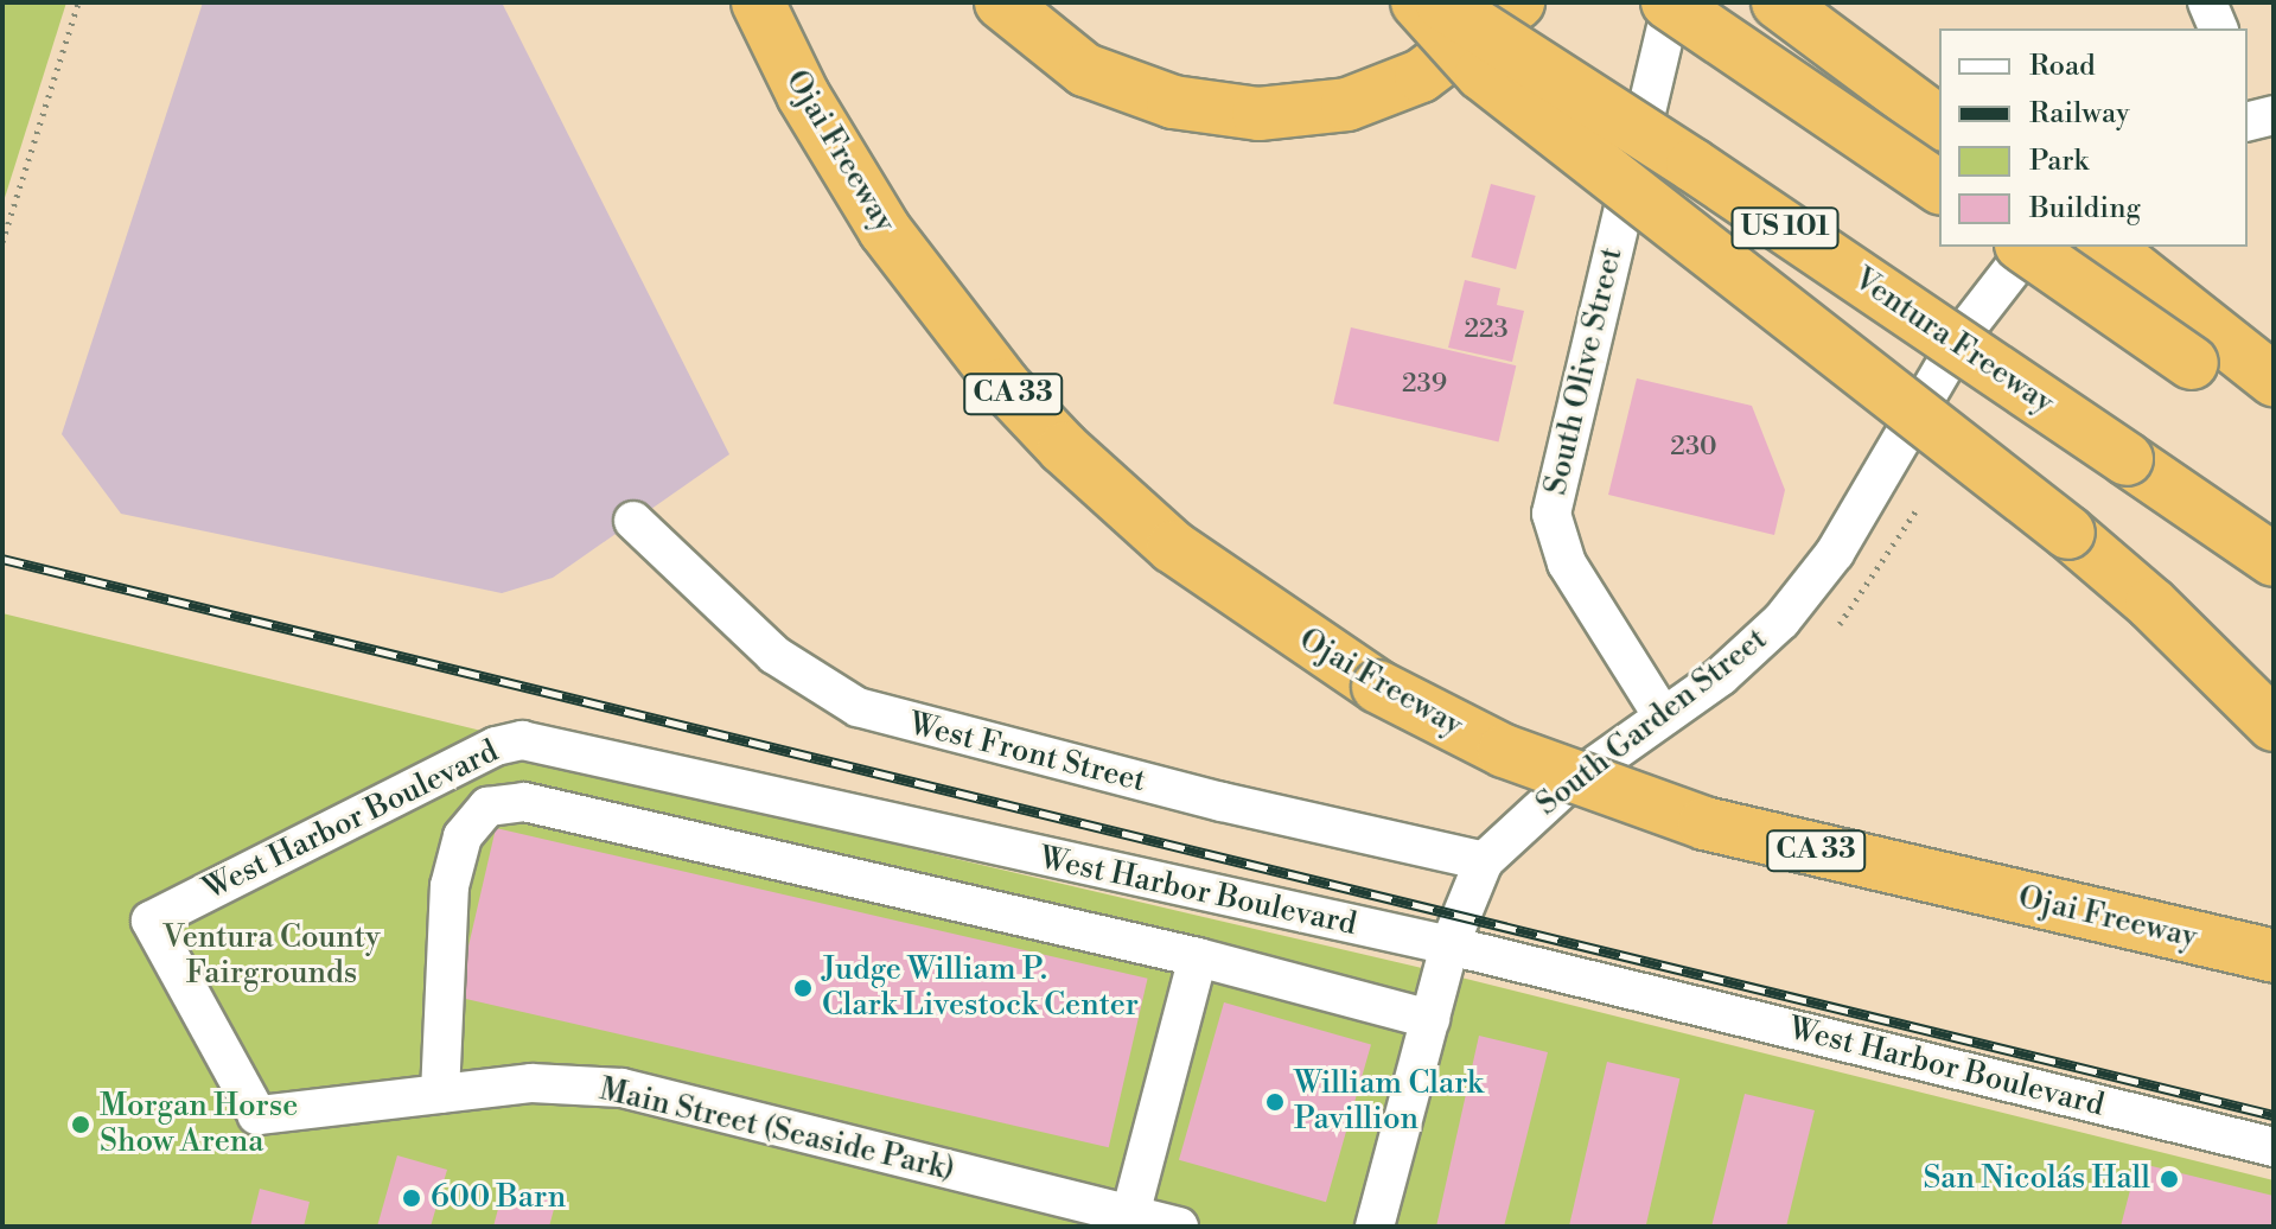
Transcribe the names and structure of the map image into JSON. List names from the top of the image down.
{
  "streets": {
    "highway": [
      "Ojai Freeway",
      "US 101",
      "Ventura Freeway",
      "CA 33"
    ],
    "street": [
      "South Olive Street",
      "South Garden Street",
      "West Front Street",
      "West Harbor Boulevard",
      "Main Street (Seaside Park)"
    ]
  },
  "crossings": [
    ["South Olive Street", "South Garden Street"],
    ["South Garden Street", "West Front Street"],
    ["South Garden Street", "West Harbor Boulevard"],
    ["West Harbor Boulevard", "Main Street (Seaside Park)"]
  ],
  "parks": ["Ventura County Fairgrounds"],
  "places": [
    "Judge William P. Clark Livestock Center",
    "William Clark Pavillion",
    "Morgan Horse Show Arena",
    "San Nicolás Hall",
    "600 Barn"
  ],
  "house_numbers": ["223", "239", "230"],
  "legend": [
    "Road",
    "Railway",
    "Park",
    "Building"
  ]
}
